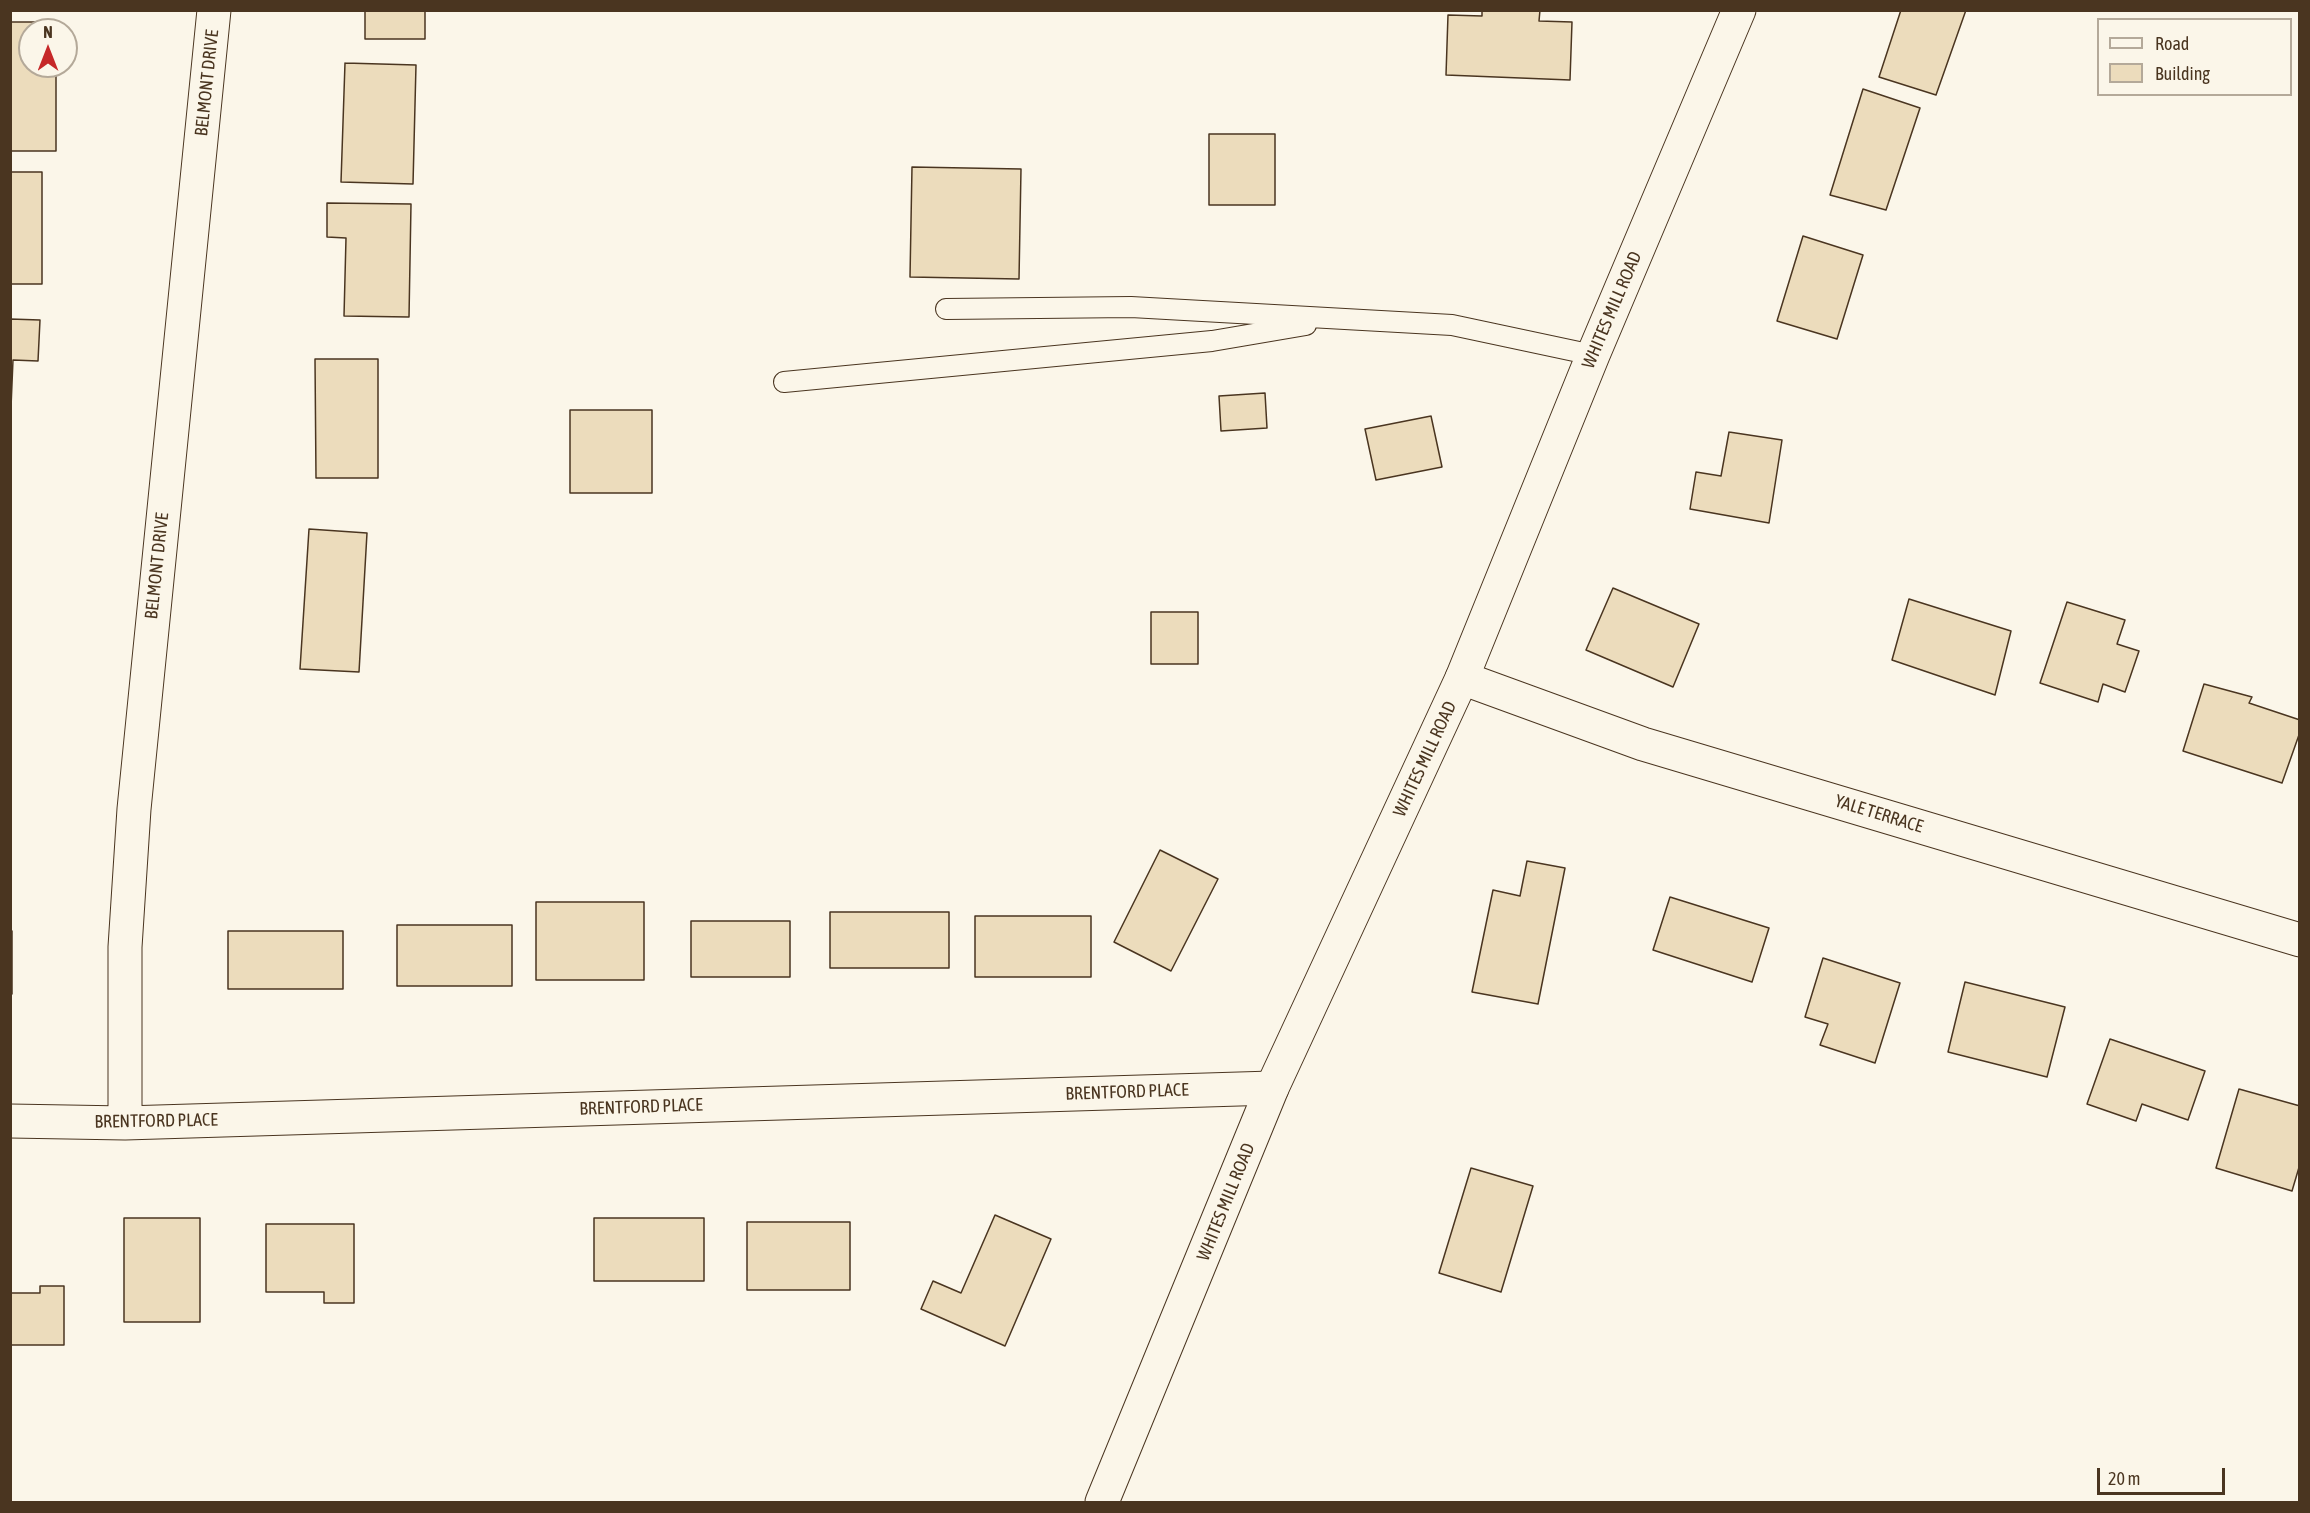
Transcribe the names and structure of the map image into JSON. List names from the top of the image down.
{
  "streets": {
    "street": [
      "BELMONT DRIVE",
      "WHITES MILL ROAD",
      "YALE TERRACE",
      "BRENTFORD PLACE"
    ]
  },
  "crossings": [
    ["BELMONT DRIVE", "BRENTFORD PLACE"],
    ["WHITES MILL ROAD", "YALE TERRACE"],
    ["WHITES MILL ROAD", "BRENTFORD PLACE"]
  ],
  "legend": ["Road", "Building"],
  "scale_bar": "20 m",
  "north": "top"
}
